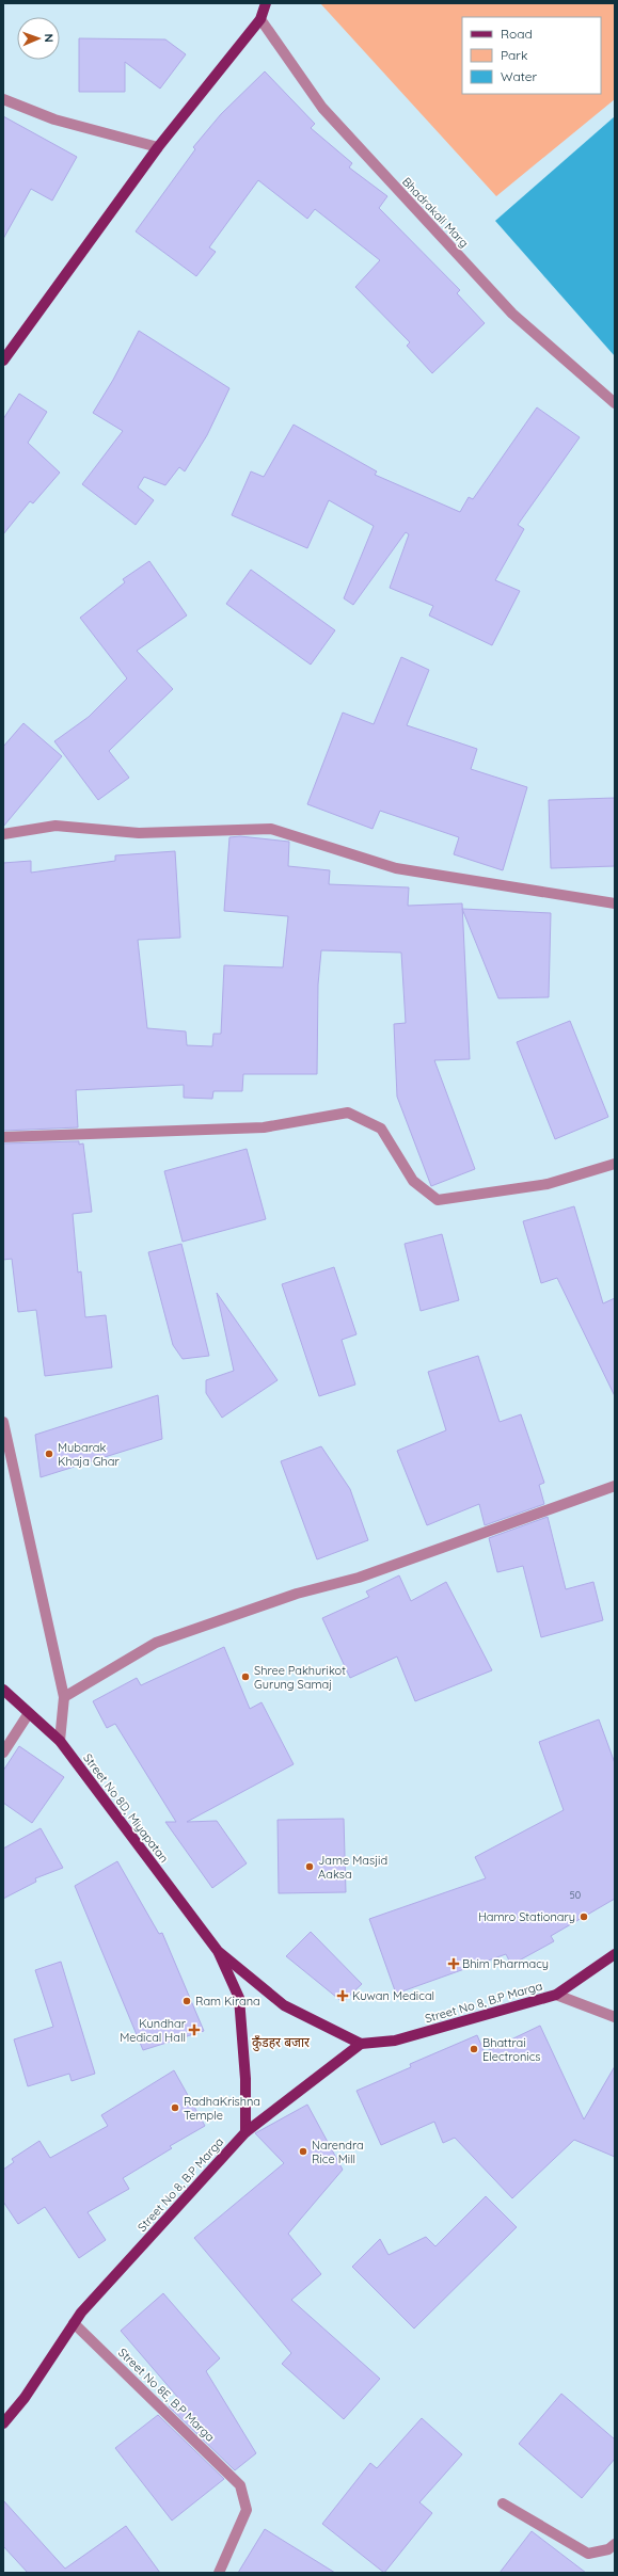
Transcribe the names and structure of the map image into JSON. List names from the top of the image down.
{
  "streets": {
    "main road": ["Street No 8D, Miyapatan", "Street No 8, B.P Marga"],
    "street": ["Bhadrakali Marg", "Street No 8E, B.P Marga"]
  },
  "crossings": [
    ["Street No 8D, Miyapatan", "Street No 8, B.P Marga"],
    ["Street No 8, B.P Marga", "Street No 8E, B.P Marga"]
  ],
  "districts": ["कुँडहर बजार"],
  "places": {
    "other": [
      "Mubarak Khaja Ghar",
      "Shree Pakhurikot Gurung Samaj",
      "Jame Masjid Aaksa",
      "Hamro Stationary",
      "Ram Kirana",
      "Bhattrai Electronics",
      "RadhaKrishna Temple",
      "Narendra Rice Mill"
    ],
    "health": ["Bhim Pharmacy", "Kuwan Medical", "Kundhar Medical Hall"]
  },
  "house_numbers": ["50"],
  "legend": ["Road", "Park", "Water"],
  "north": "right"
}
